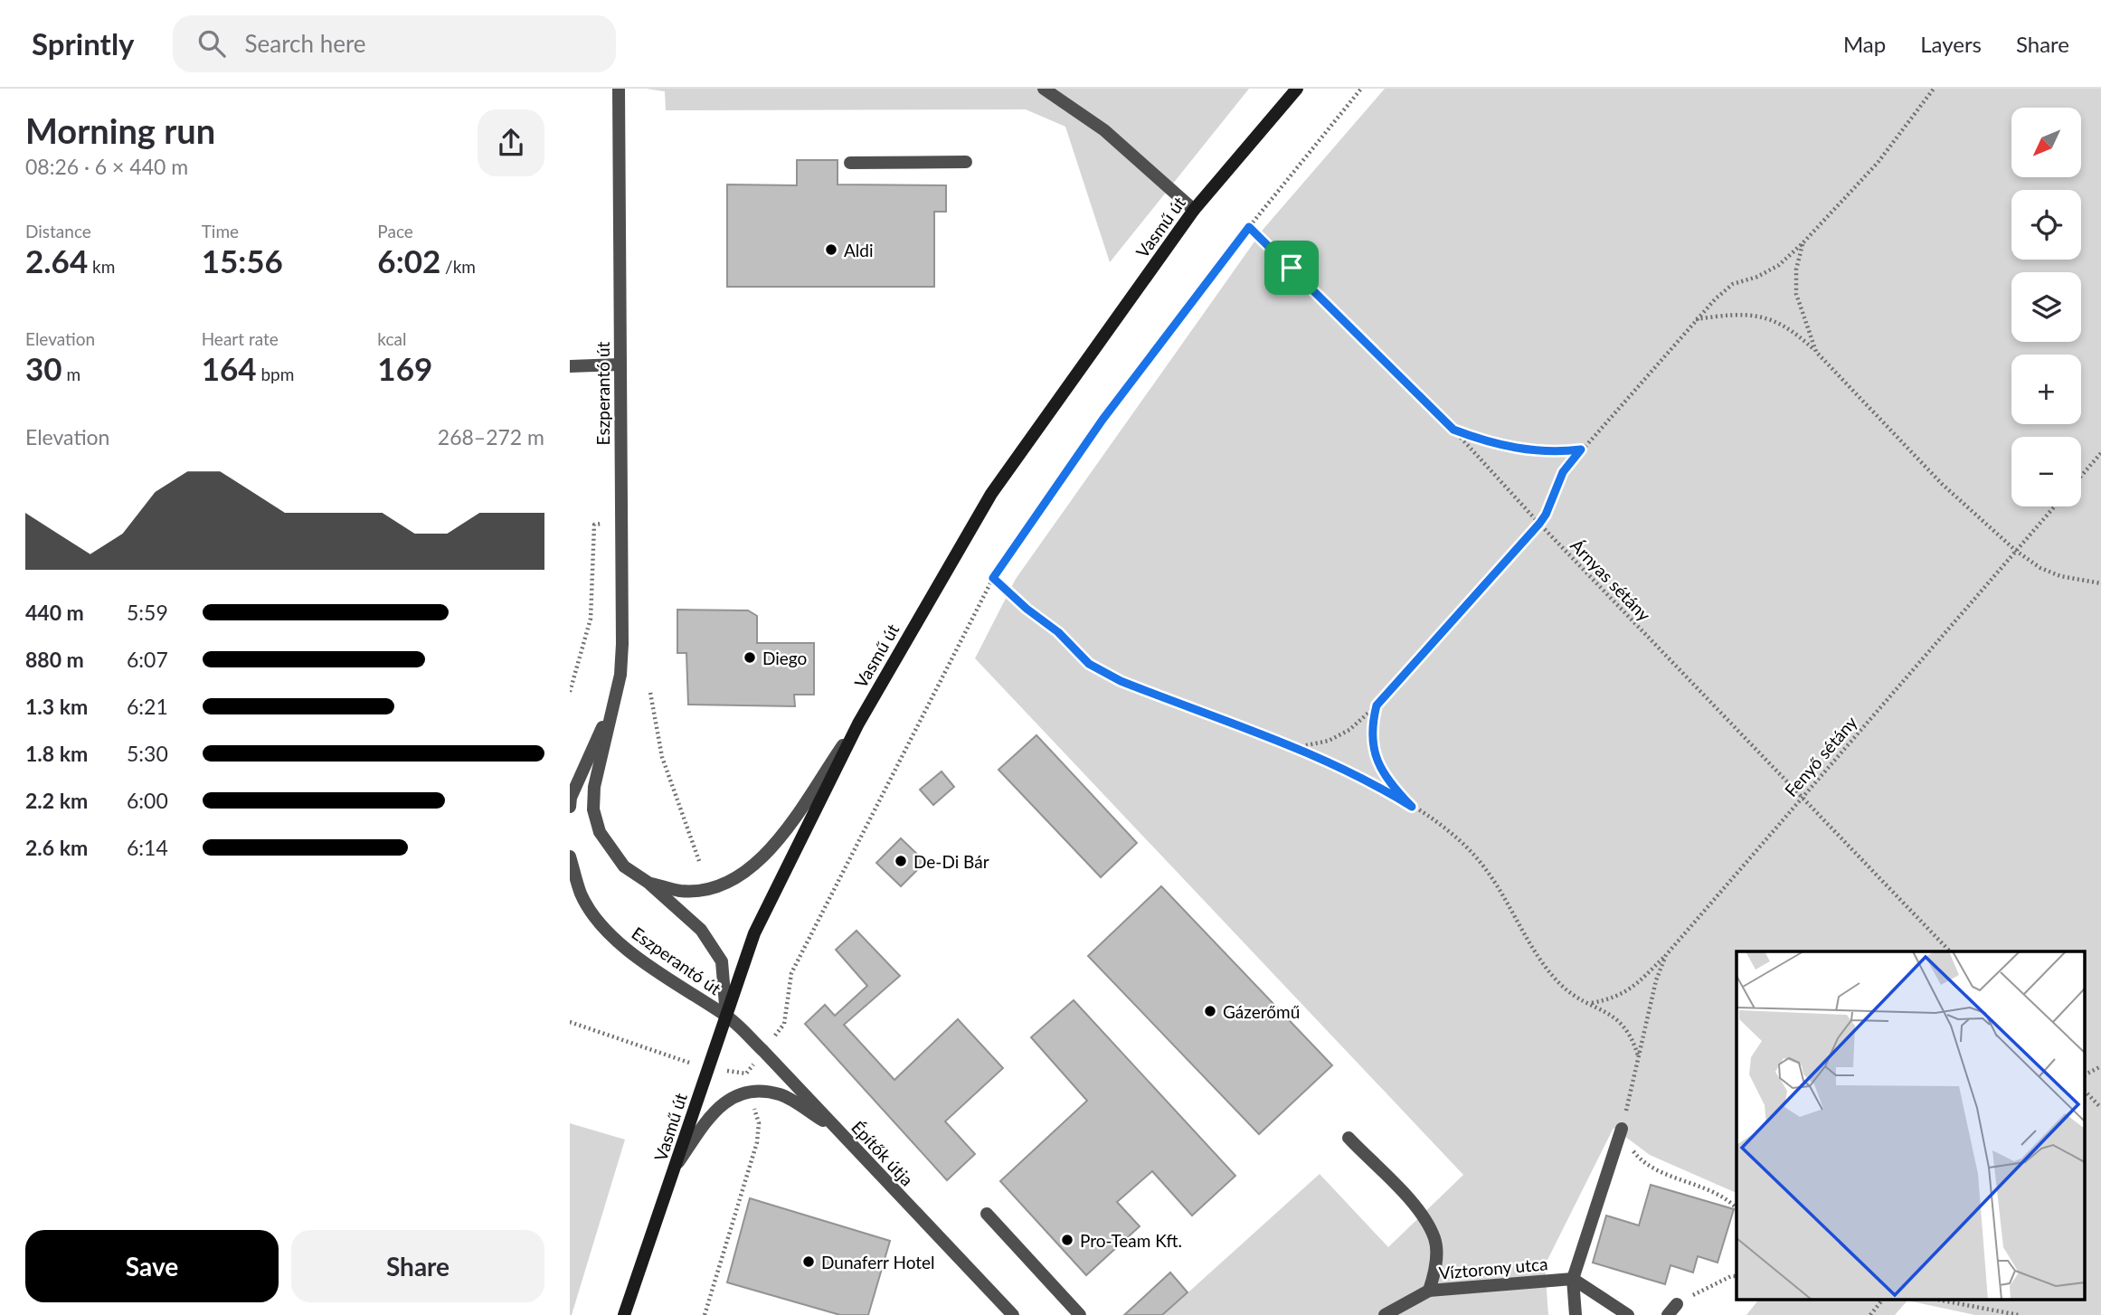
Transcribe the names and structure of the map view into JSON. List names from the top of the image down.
{
  "streets": {
    "street": [
      "Vasmű út",
      "Eszperantó út",
      "Építők útja",
      "Víztorony utca"
    ],
    "path": ["Árnyas sétány", "Fenyő sétány"]
  },
  "crossings": [
    ["Vasmű út", "Eszperantó út"],
    ["Vasmű út", "Építők útja"],
    ["Eszperantó út", "Építők útja"],
    ["Árnyas sétány", "Fenyő sétány"]
  ],
  "places": [
    "Aldi",
    "Diego",
    "De-Di Bár",
    "Gázerőmű",
    "Pro-Team Kft.",
    "Dunaferr Hotel"
  ],
  "north": "bottom left",
  "page": {
    "header": "Sprintly",
    "search": "Search here",
    "nav": ["Map", "Layers", "Share"],
    "heading": ["Morning run", "08:26 · 6 × 440 m"],
    "map_buttons": ["+", "−"],
    "stats": [
      ["Distance", "2.64 km"],
      ["Time", "15:56"],
      ["Pace", "6:02 /km"],
      ["Elevation", "30 m"],
      ["Heart rate", "164 bpm"],
      ["kcal", "169"]
    ],
    "chart": ["Elevation", "268–272 m"],
    "list": [
      {
        "name": "440 m",
        "note": "5:59"
      },
      {
        "name": "880 m",
        "note": "6:07"
      },
      {
        "name": "1.3 km",
        "note": "6:21"
      },
      {
        "name": "1.8 km",
        "note": "5:30"
      },
      {
        "name": "2.2 km",
        "note": "6:00"
      },
      {
        "name": "2.6 km",
        "note": "6:14"
      }
    ],
    "buttons": ["Save", "Share"]
  }
}
